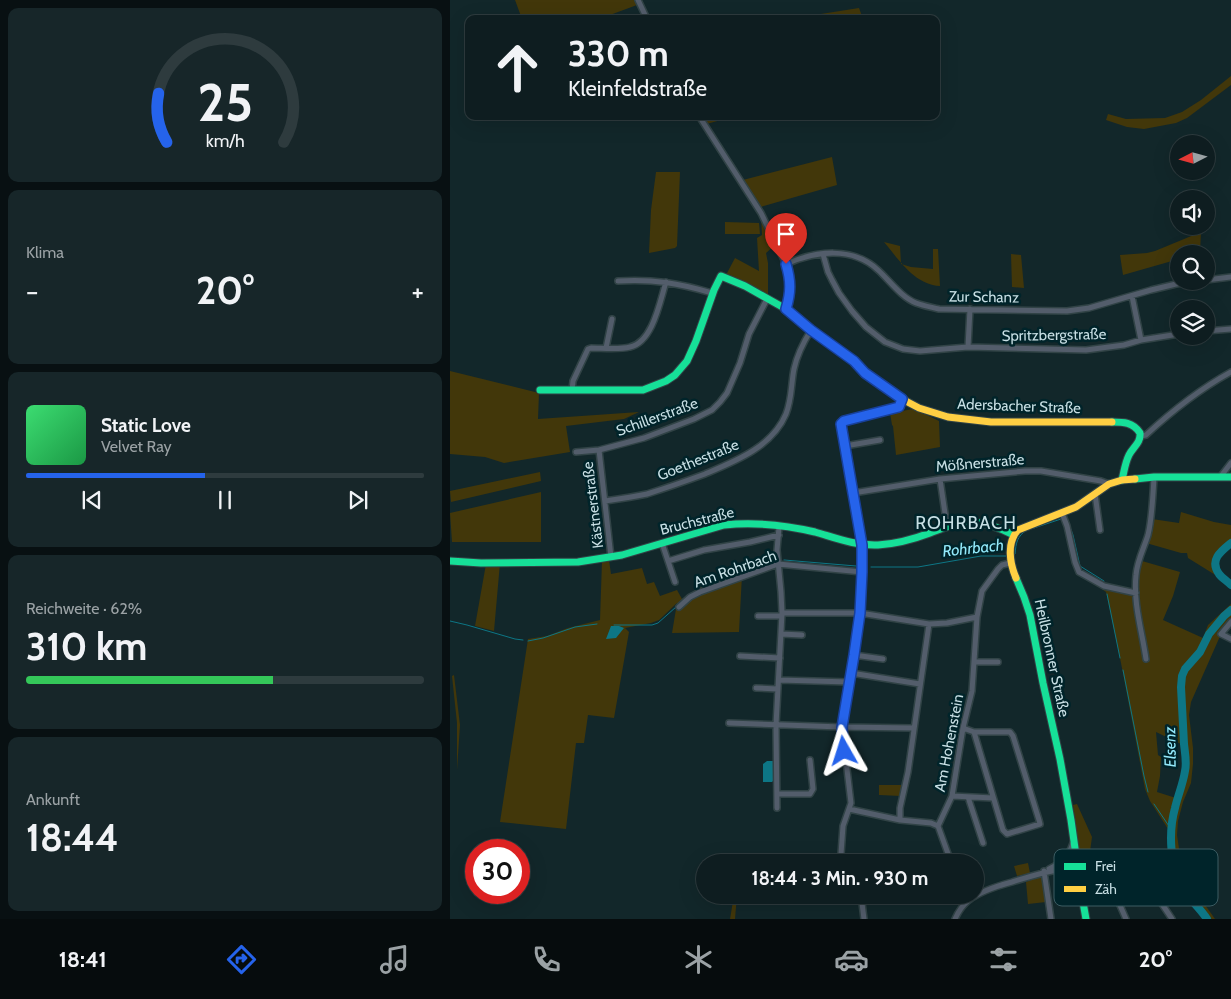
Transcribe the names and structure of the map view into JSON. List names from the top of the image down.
{
  "streets": {
    "street": [
      "Zur Schanz",
      "Spritzbergstraße",
      "Adersbacher Straße",
      "Schillerstraße",
      "Goethestraße",
      "Mößnerstraße",
      "Kästnerstraße",
      "Bruchstraße",
      "Am Rohrbach",
      "Heilbronner Straße",
      "Am Hohenstein"
    ]
  },
  "crossings": [
    ["Zur Schanz", "Spritzbergstraße"],
    ["Adersbacher Straße", "Schillerstraße"],
    ["Adersbacher Straße", "Goethestraße"],
    ["Schillerstraße", "Kästnerstraße"],
    ["Goethestraße", "Kästnerstraße"],
    ["Kästnerstraße", "Bruchstraße"],
    ["Heilbronner Straße", "Am Hohenstein"]
  ],
  "districts": ["ROHRBACH"],
  "water": ["Rohrbach", "Elsenz"],
  "legend": ["Frei", "Zäh"],
  "north": "left",
  "page": {
    "turn": ["330 m", "Kleinfeldstraße"],
    "tile": [
      "Klima",
      ["Reichweite · 62%", "310 km"],
      ["Ankunft", "18:44"]
    ],
    "heat": ["−", "20°", "+"],
    "song": ["Static Love", "Velvet Ray"],
    "limit": "30",
    "trip": "18:44 · 3 Min. · 930 m",
    "tabs": ["18:41", "20°"],
    "gauge": ["25", "km/h"]
  }
}
